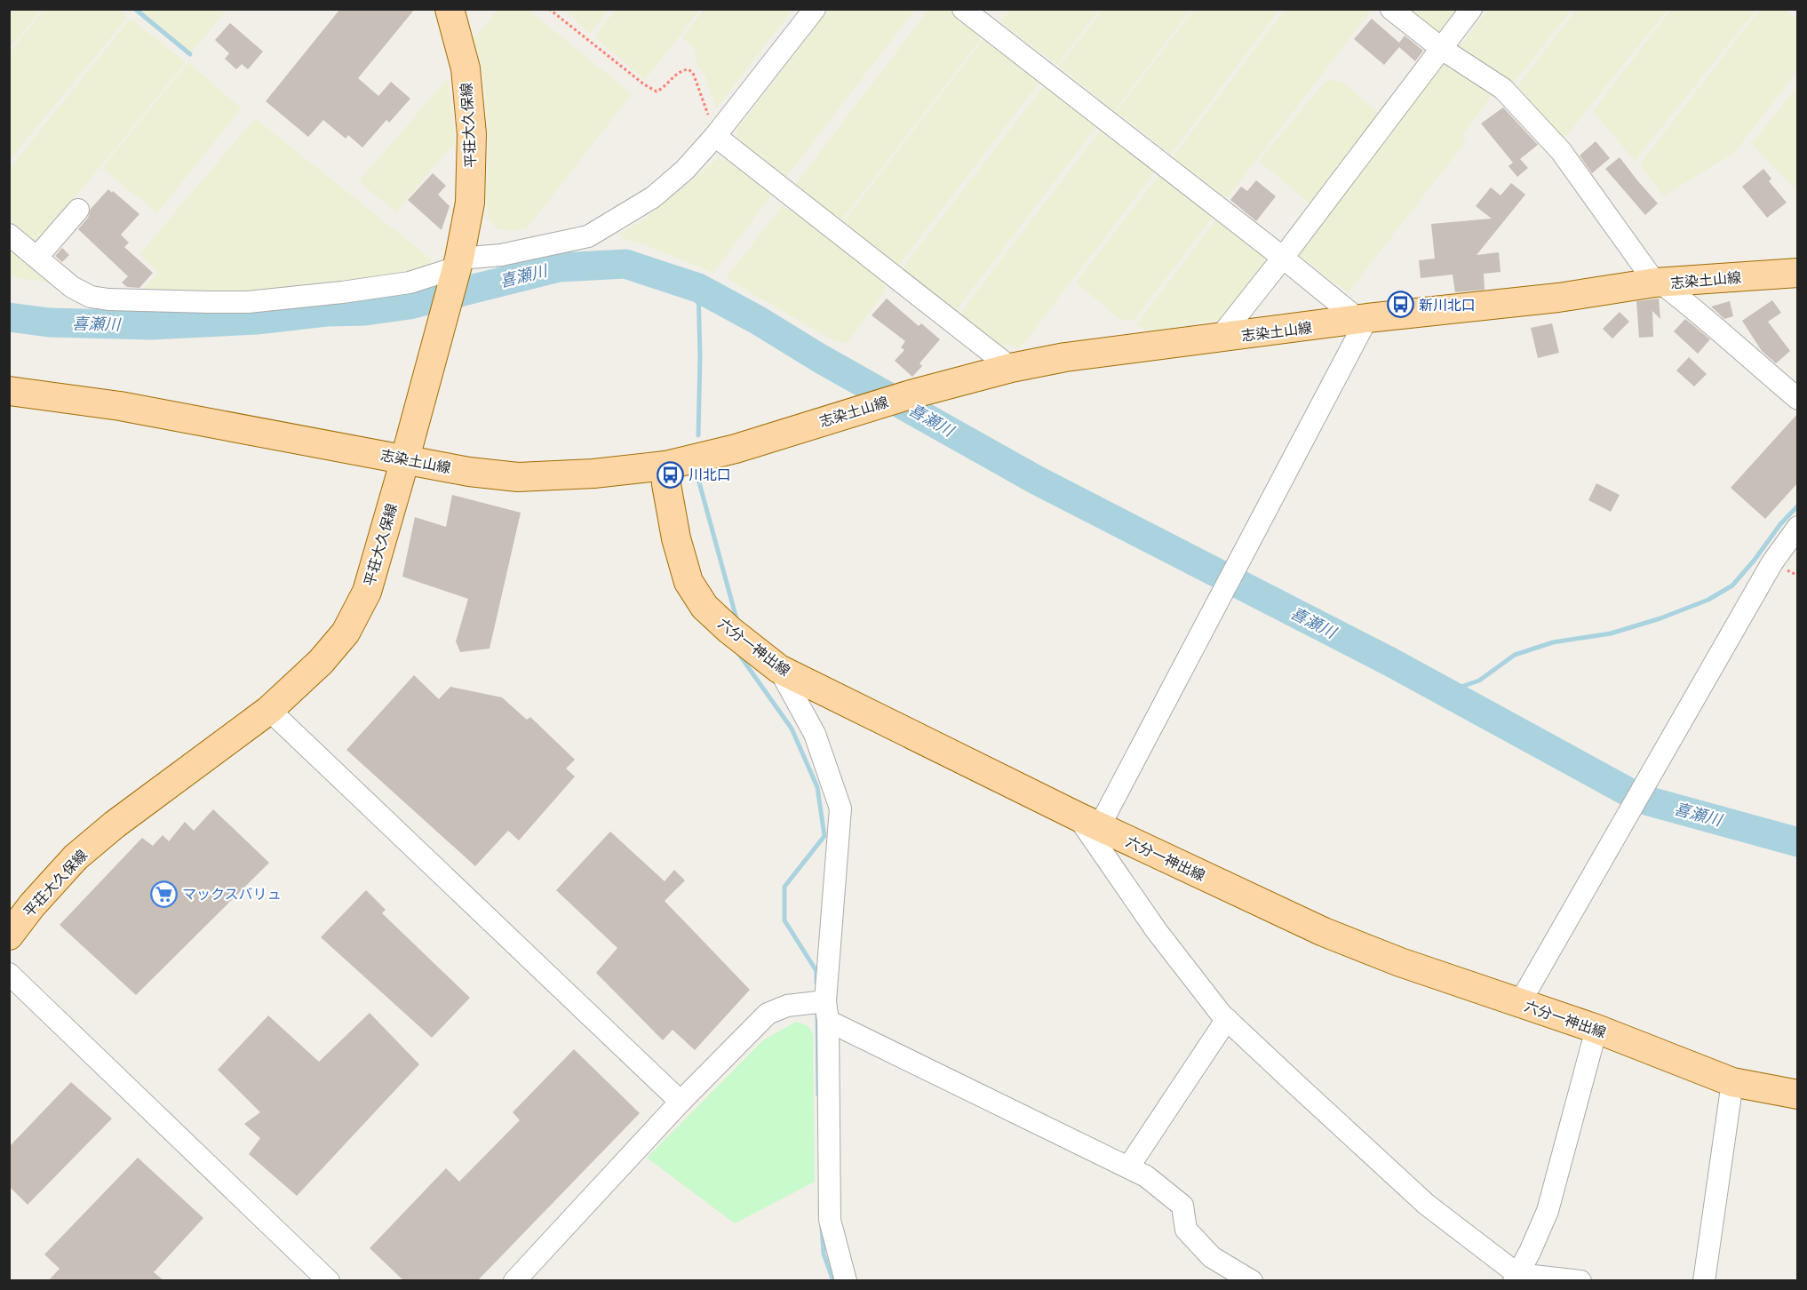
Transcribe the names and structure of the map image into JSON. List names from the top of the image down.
{
  "streets": {
    "main road": ["平荘大久保線", "志染土山線", "六分一神出線"]
  },
  "crossings": [
    ["平荘大久保線", "志染土山線"],
    ["志染土山線", "六分一神出線"]
  ],
  "water": ["喜瀬川"],
  "places": {
    "bus stop": ["新川北口", "川北口"],
    "supermarket": ["マックスバリュ"]
  }
}
